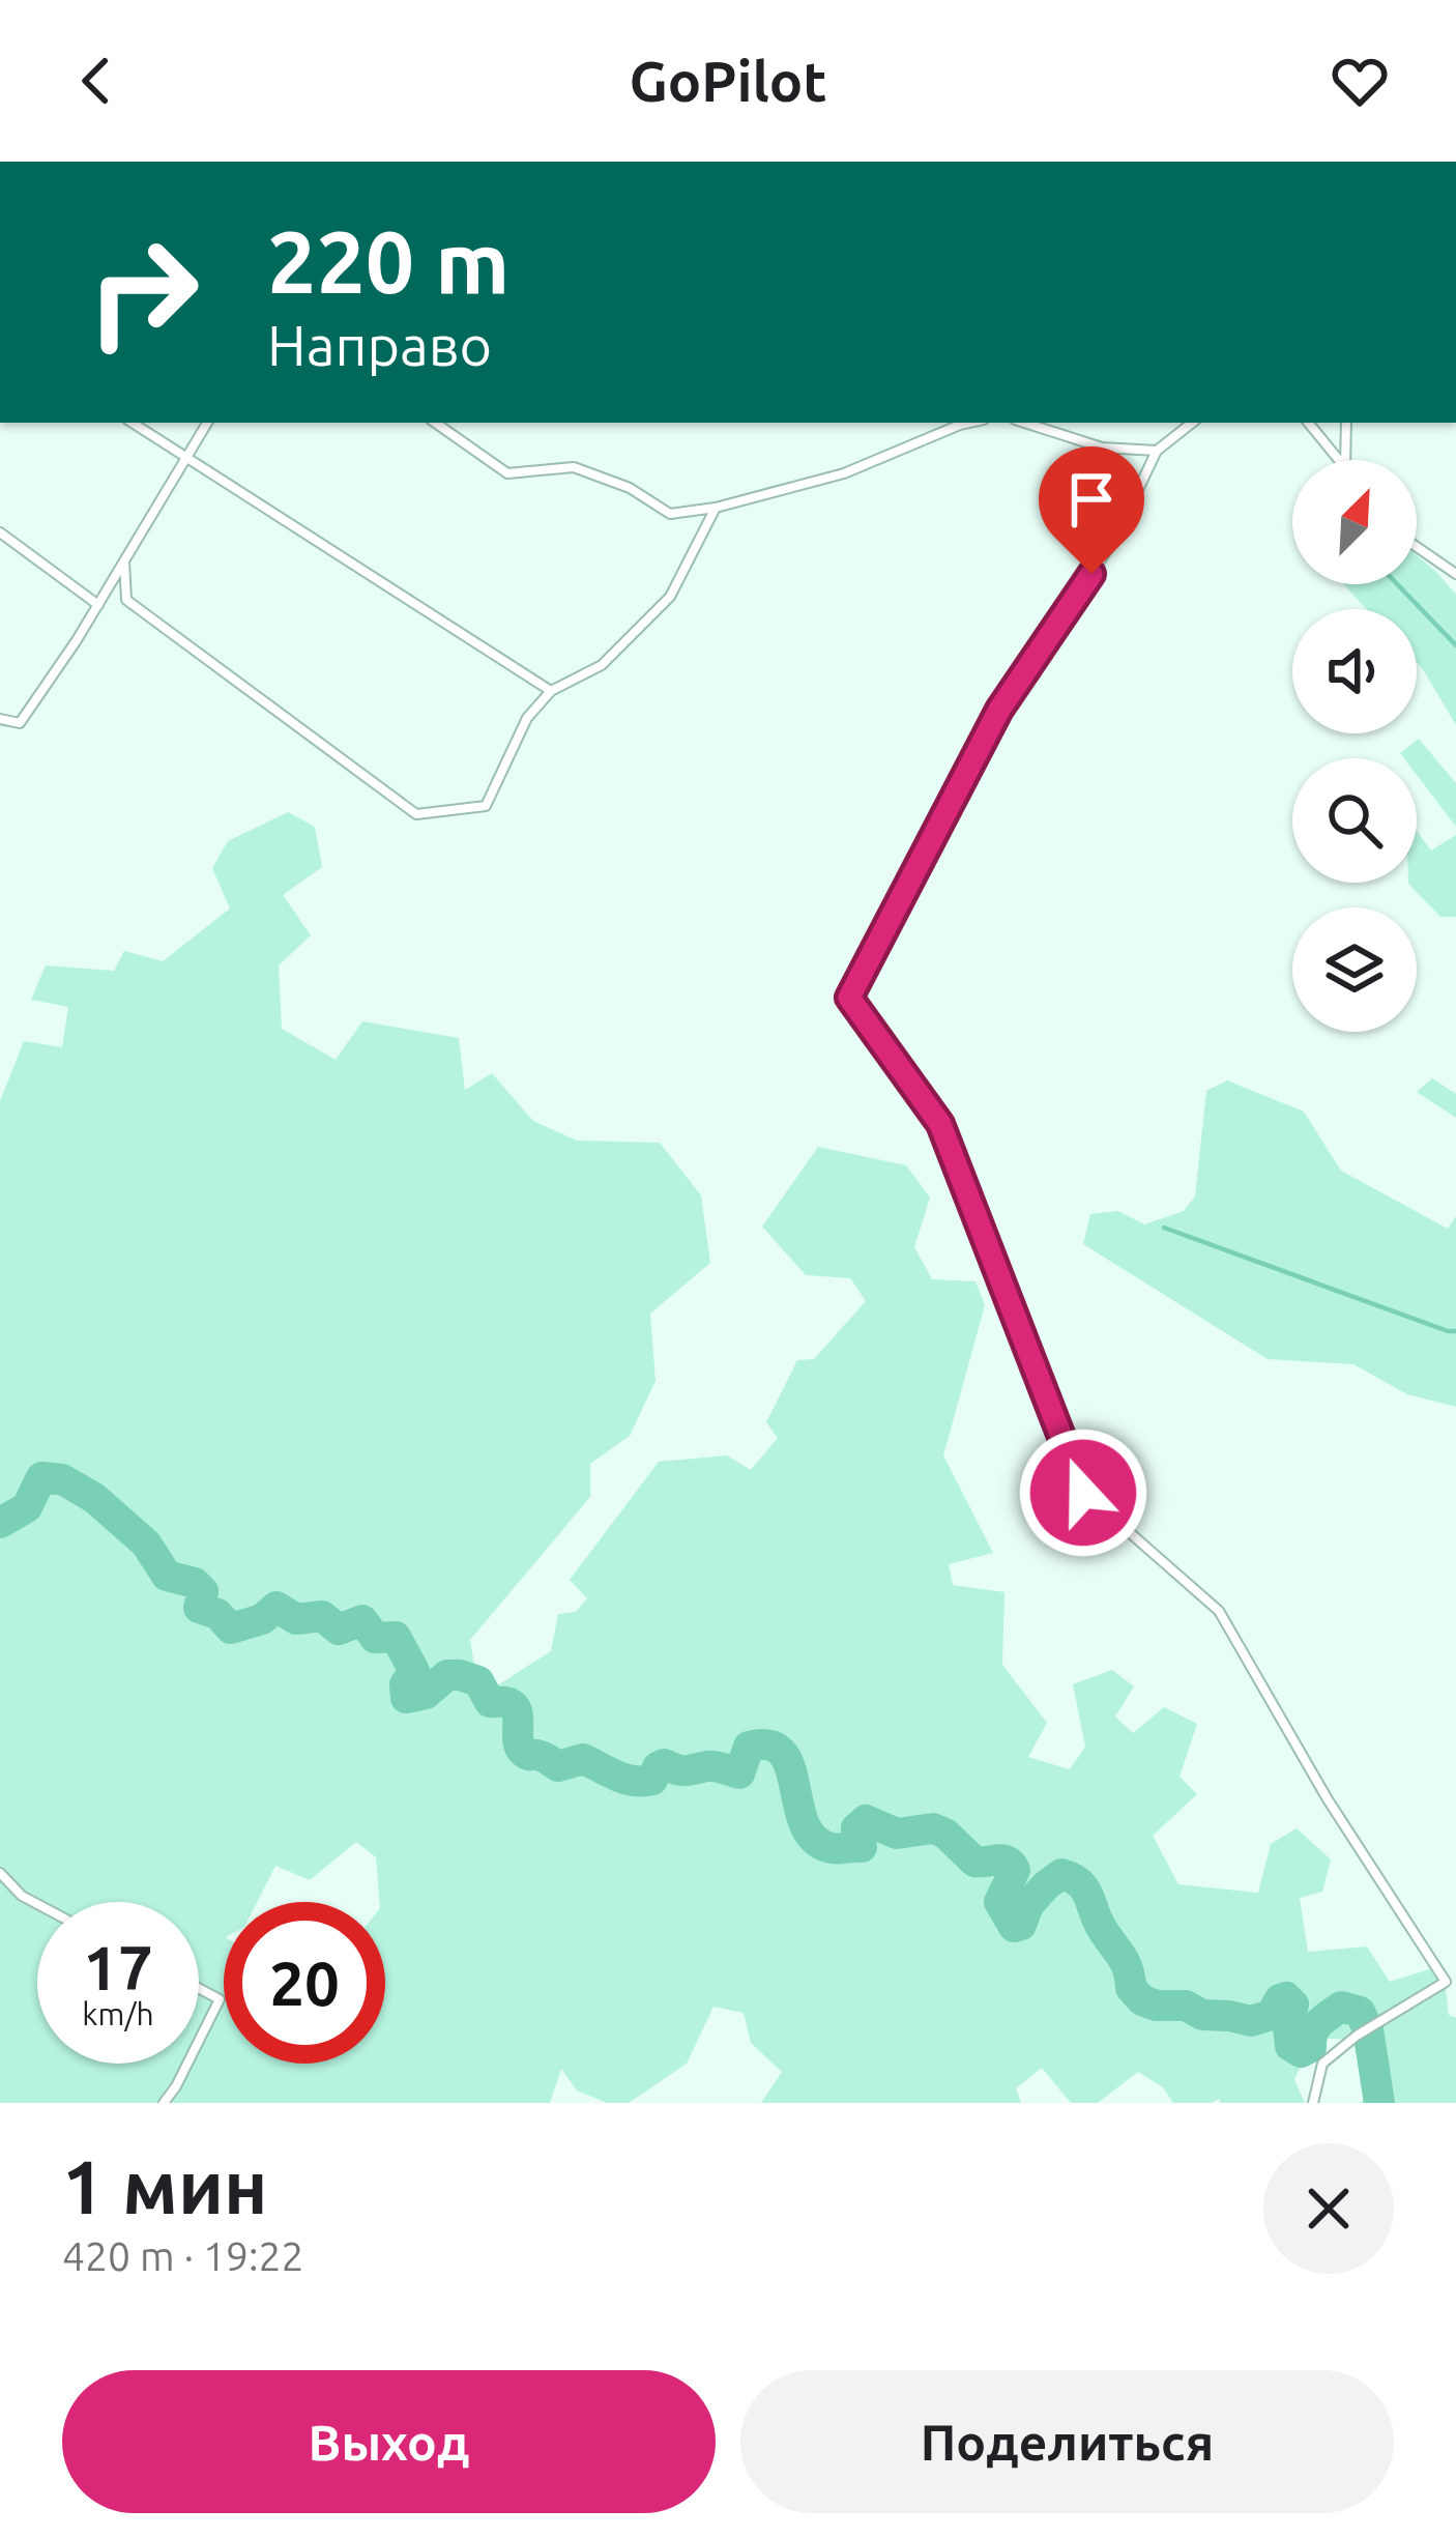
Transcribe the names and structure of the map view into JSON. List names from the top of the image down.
{
  "north": "top right",
  "page": {
    "header": "GoPilot",
    "turn": ["220 m", "Направо"],
    "speed": "17 km/h",
    "limit": "20",
    "heading": ["1 мин", "420 m · 19:22"],
    "buttons": ["Выход", "Поделиться"]
  }
}
